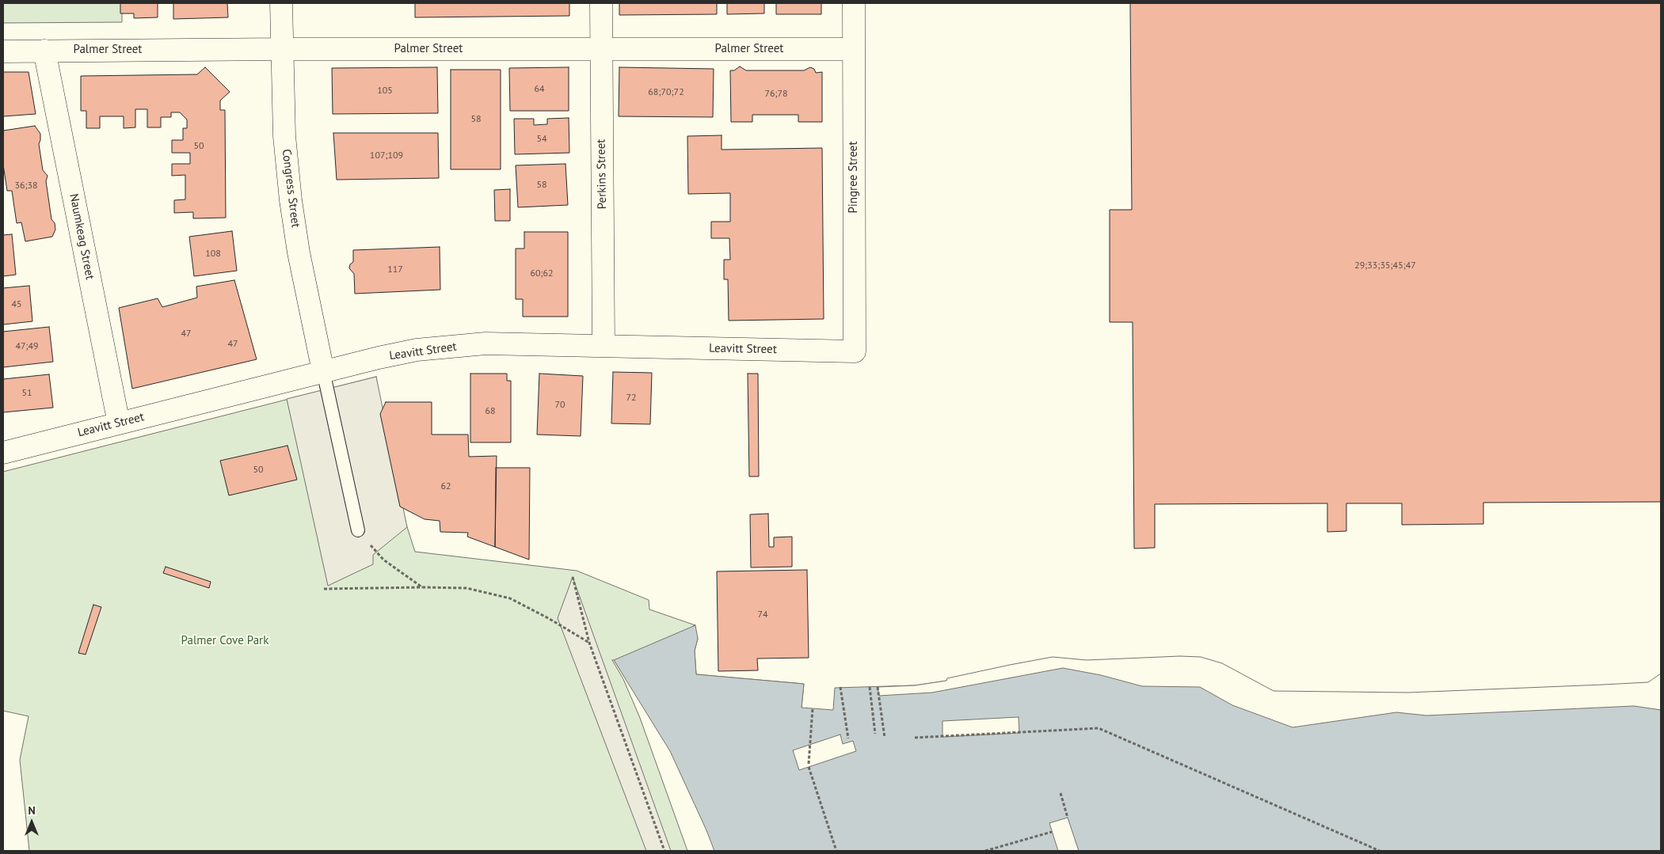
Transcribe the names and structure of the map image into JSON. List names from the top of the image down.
{
  "streets": {
    "street": [
      "Palmer Street",
      "Perkins Street",
      "Pingree Street",
      "Congress Street",
      "Naumkeag Street",
      "Leavitt Street"
    ]
  },
  "crossings": [
    ["Palmer Street", "Perkins Street"],
    ["Palmer Street", "Pingree Street"],
    ["Palmer Street", "Congress Street"],
    ["Palmer Street", "Naumkeag Street"],
    ["Perkins Street", "Leavitt Street"],
    ["Pingree Street", "Leavitt Street"],
    ["Congress Street", "Leavitt Street"],
    ["Naumkeag Street", "Leavitt Street"]
  ],
  "parks": ["Palmer Cove Park"],
  "house_numbers": [
    "64",
    "105",
    "68;70;72",
    "76;78",
    "58",
    "54",
    "50",
    "107;109",
    "58",
    "36;38",
    "108",
    "29;33;35;45;47",
    "117",
    "60;62",
    "45",
    "47",
    "47",
    "47;49",
    "51",
    "72",
    "70",
    "68",
    "50",
    "62",
    "74"
  ],
  "north": "top"
}
